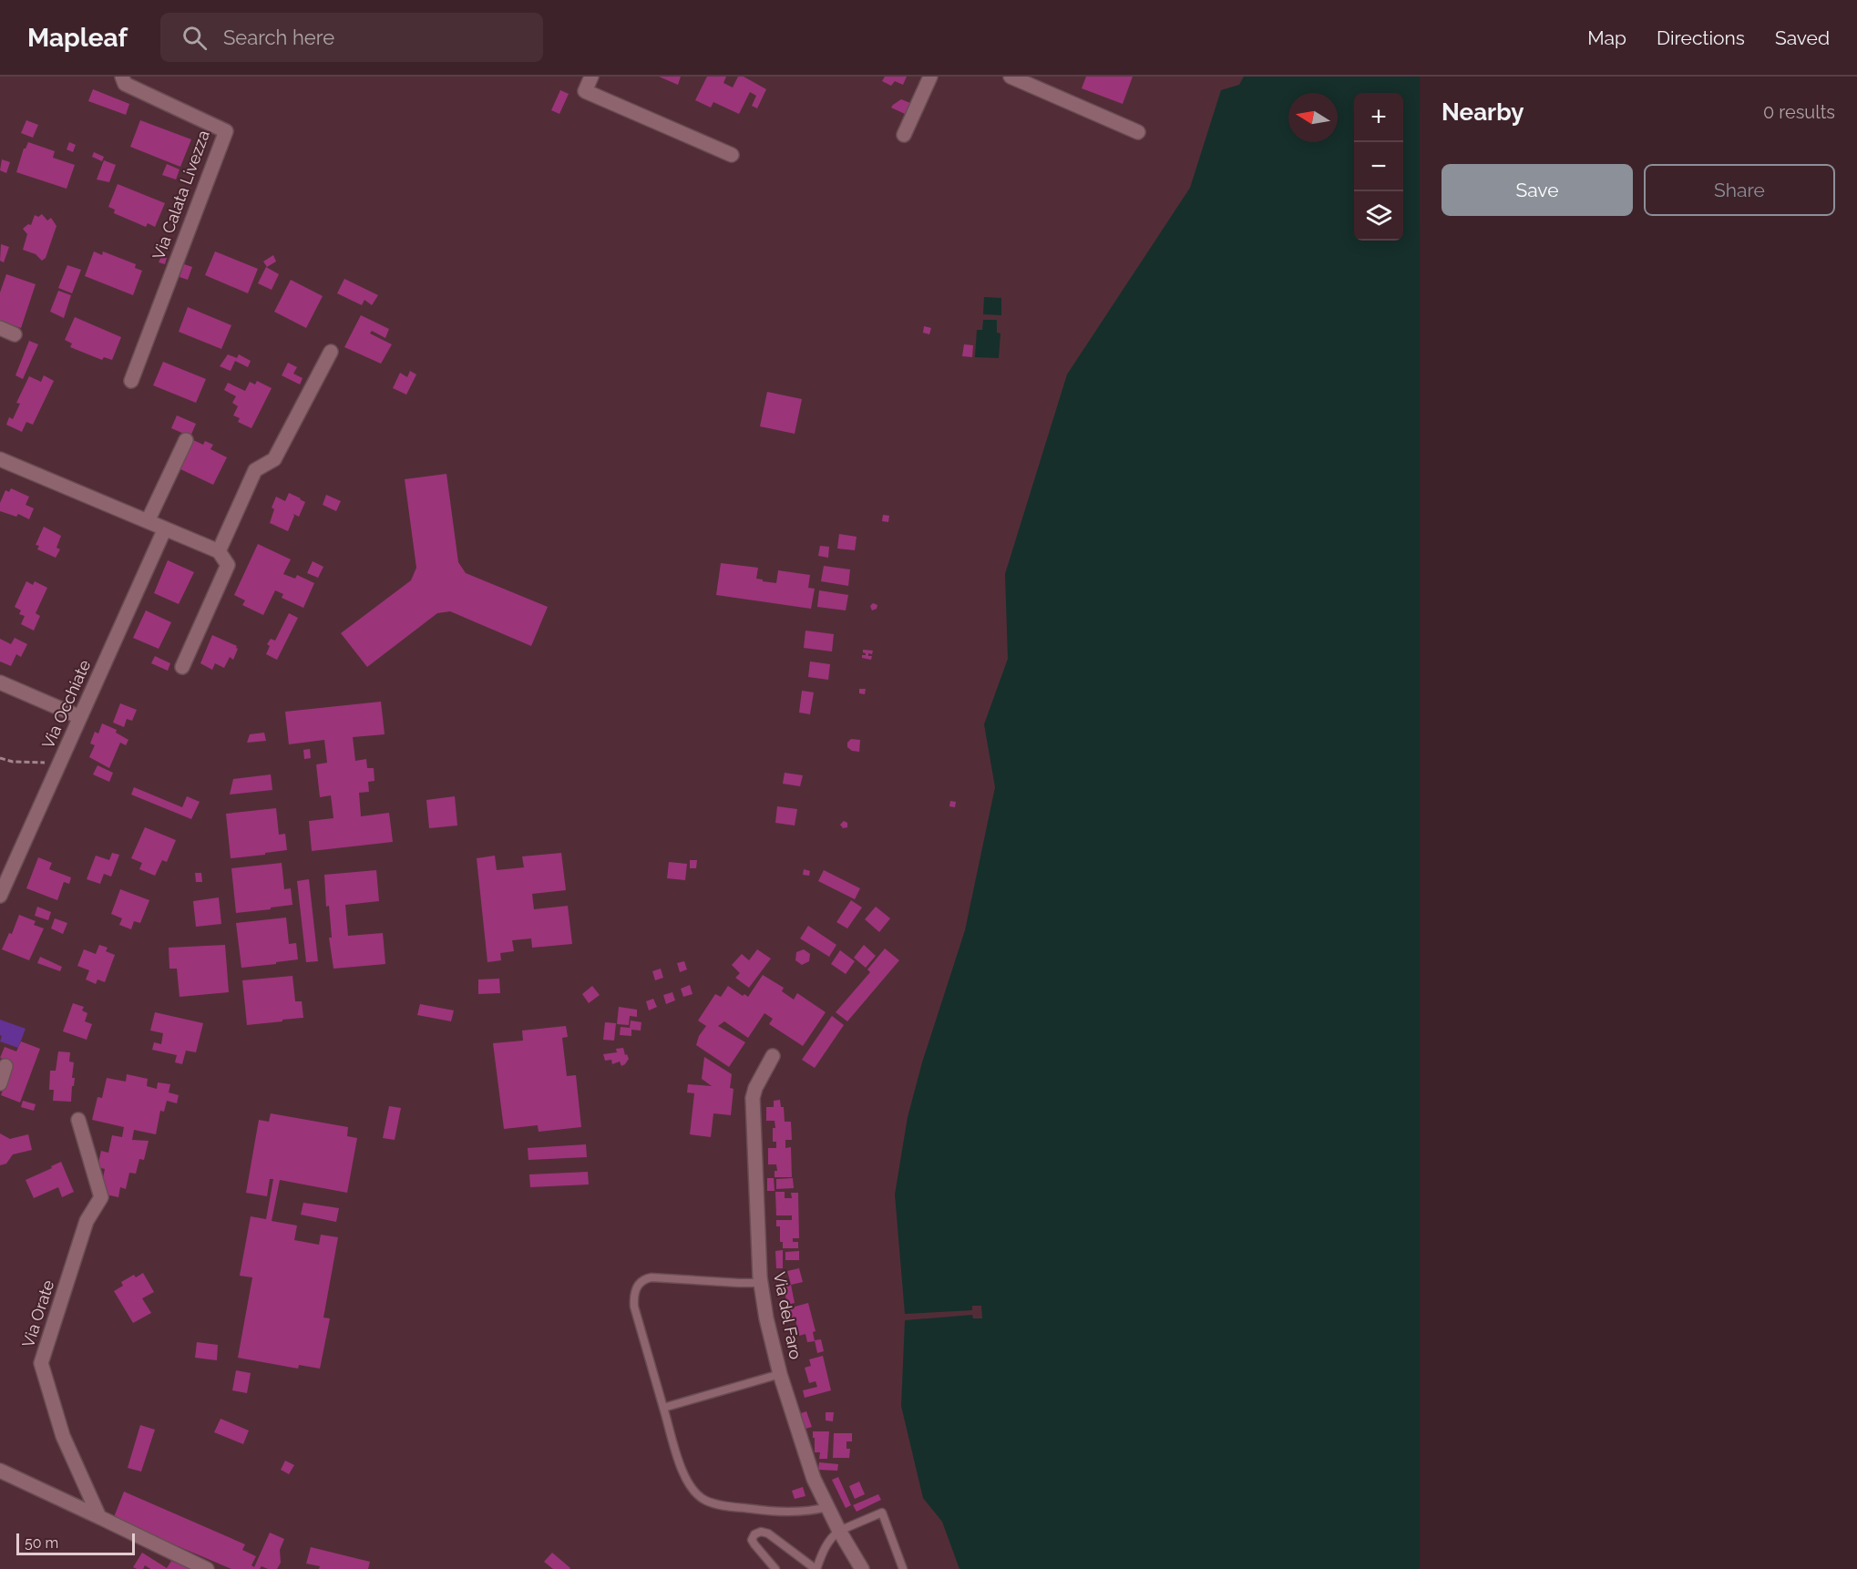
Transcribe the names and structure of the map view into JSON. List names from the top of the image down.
{
  "streets": {
    "street": [
      "Via Calata Livezza",
      "Via Occhiate",
      "Via Orate",
      "Via del Faro"
    ]
  },
  "scale_bar": "50 m",
  "north": "left",
  "page": {
    "header": "Mapleaf",
    "search": "Search here",
    "nav": ["Map", "Directions", "Saved"],
    "heading": ["Nearby", "0 results"],
    "map_buttons": ["+", "−"],
    "buttons": ["Save", "Share"],
    "scale": "50 m"
  }
}
